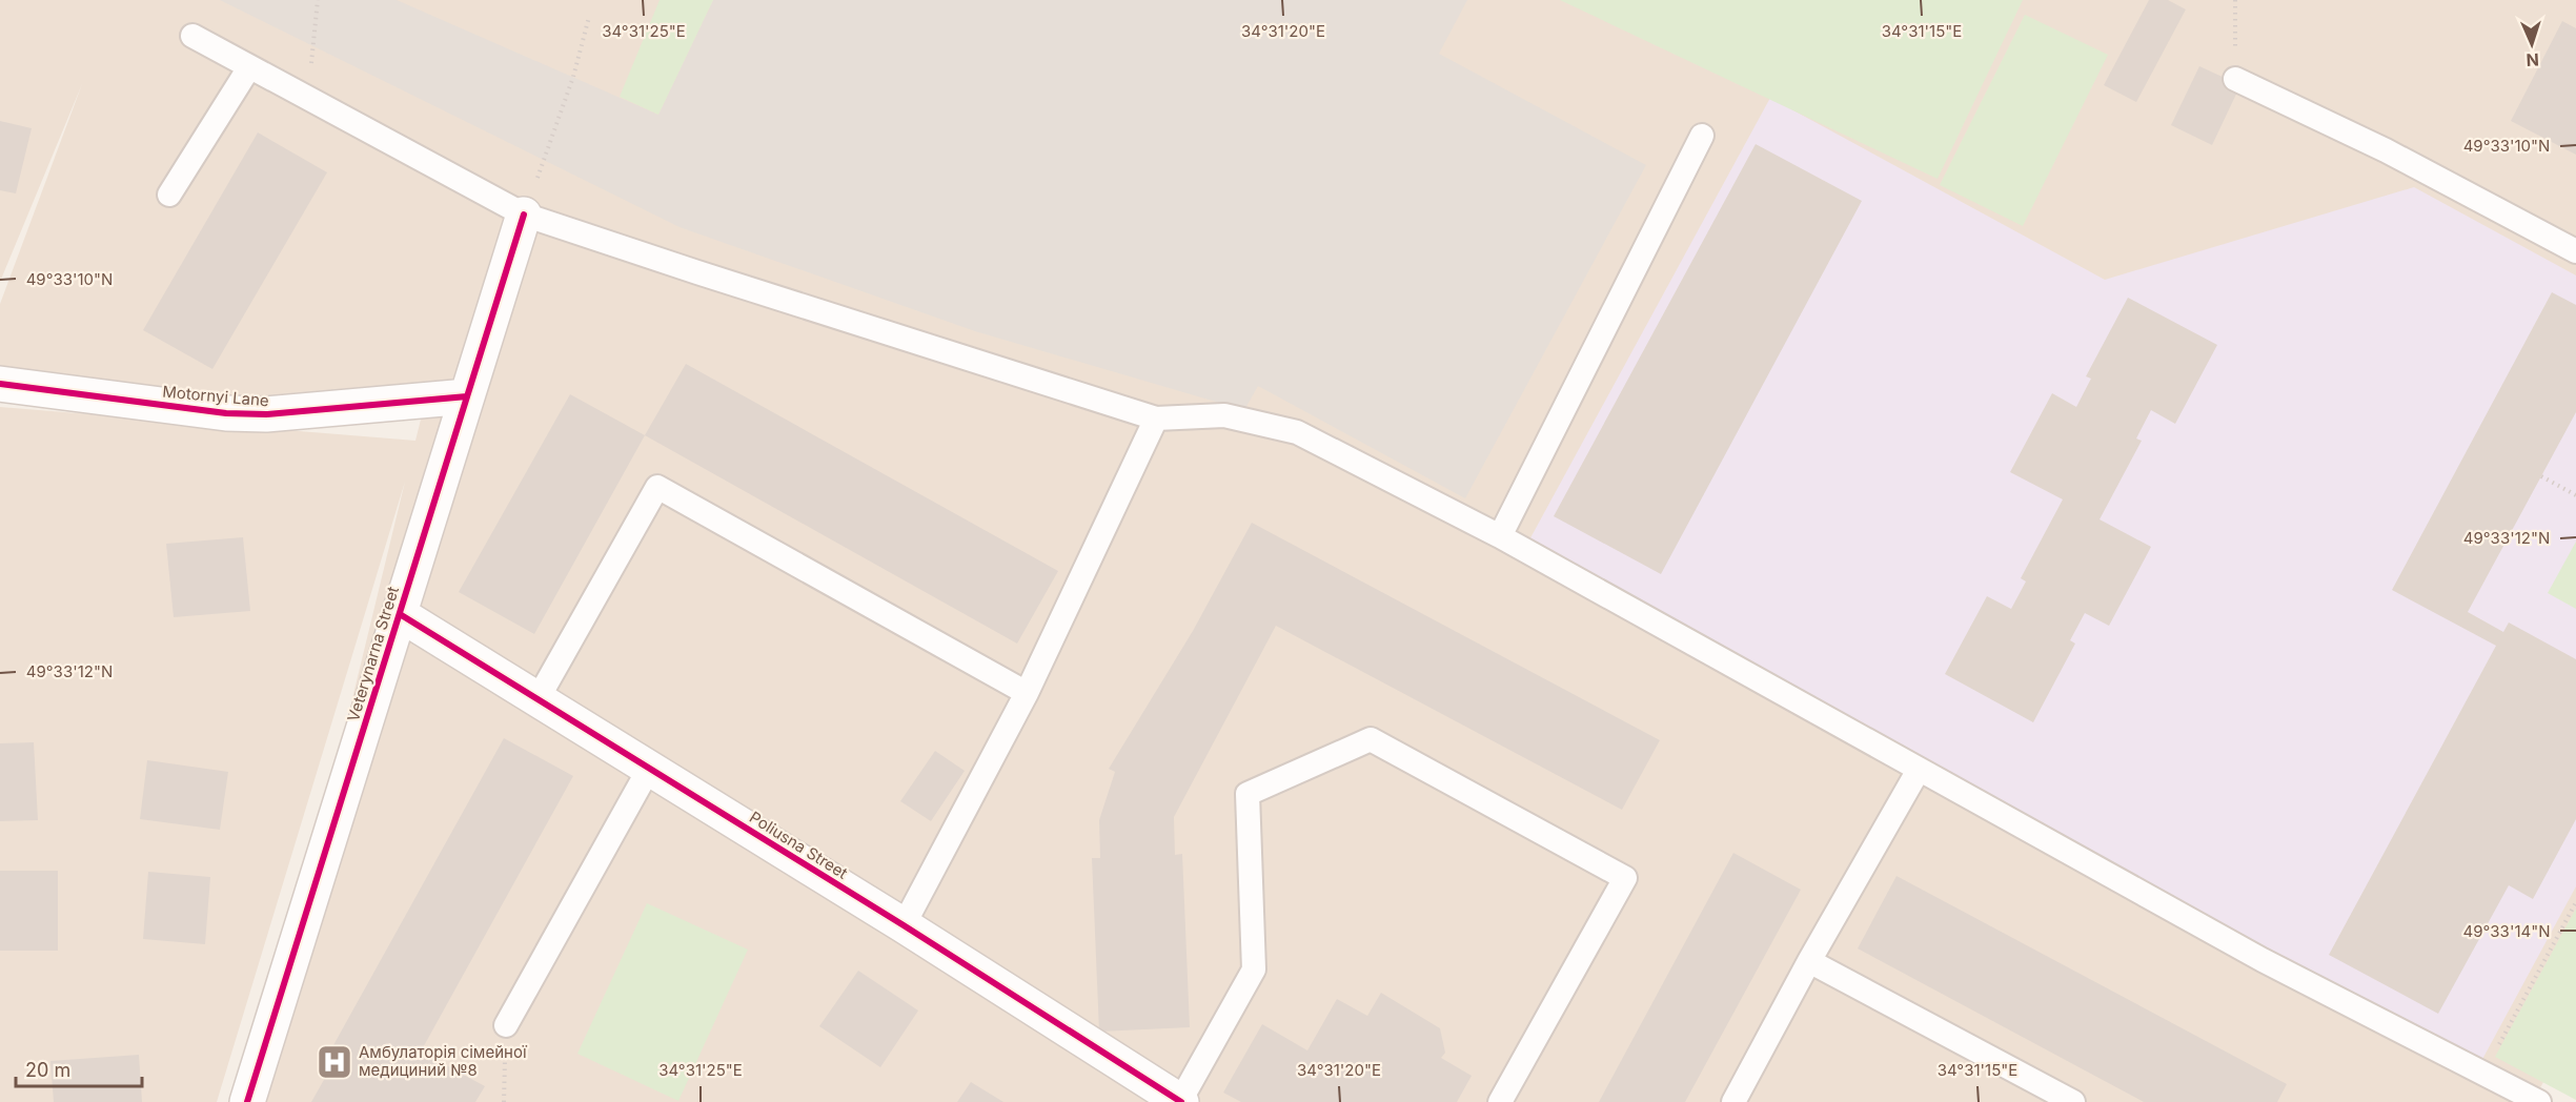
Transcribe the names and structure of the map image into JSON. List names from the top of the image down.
{
  "streets": {
    "street": ["Motornyi Lane", "Veterynarna Street", "Poliusna Street"]
  },
  "crossings": [
    ["Motornyi Lane", "Veterynarna Street"],
    ["Veterynarna Street", "Poliusna Street"]
  ],
  "places": {
    "hospital": ["Амбулаторія сімейної медициний №8"]
  },
  "scale_bar": "20 m",
  "north": "bottom",
  "coordinates": [
    "34°31'15\"E",
    "34°31'25\"E",
    "34°31'20\"E",
    "49°33'10\"N",
    "49°33'12\"N",
    "49°33'14\"N"
  ]
}
